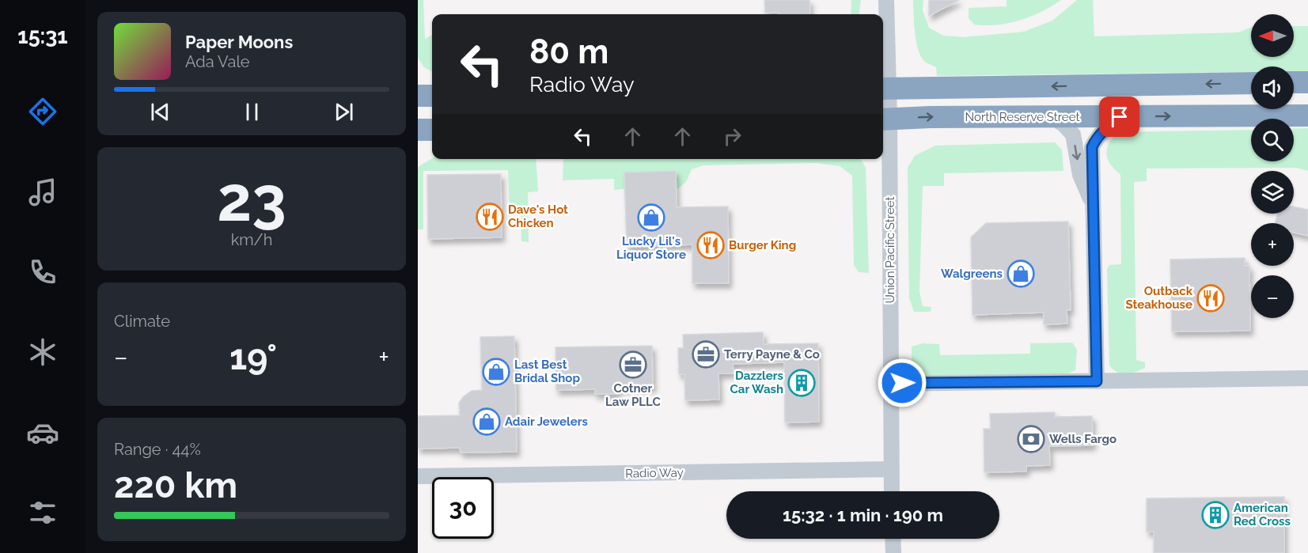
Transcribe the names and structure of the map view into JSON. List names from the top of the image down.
{
  "streets": {
    "highway": ["North Reserve Street"],
    "street": ["Union Pacific Street", "Radio Way"]
  },
  "crossings": [
    ["North Reserve Street", "Union Pacific Street"],
    ["Union Pacific Street", "Radio Way"]
  ],
  "places": {
    "restaurant": ["Dave's Hot Chicken", "Burger King", "Outback Steakhouse"],
    "shop": [
      "Lucky Lil's Liquor Store",
      "Walgreens",
      "Last Best Bridal Shop",
      "Adair Jewelers"
    ],
    "office": ["Terry Payne & Co", "Cotner Law PLLC"],
    "building": ["Dazzlers Car Wash", "American Red Cross"],
    "bank": ["Wells Fargo"]
  },
  "north": "left",
  "page": {
    "tabs": "15:31",
    "map_buttons": ["+", "−"],
    "turn": ["80 m", "Radio Way"],
    "song": ["Paper Moons", "Ada Vale"],
    "tile": [
      ["23", "km/h"],
      "Climate",
      ["Range · 44%", "220 km"]
    ],
    "heat": ["−", "19°", "+"],
    "limit": "30",
    "trip": "15:32 · 1 min · 190 m"
  }
}
